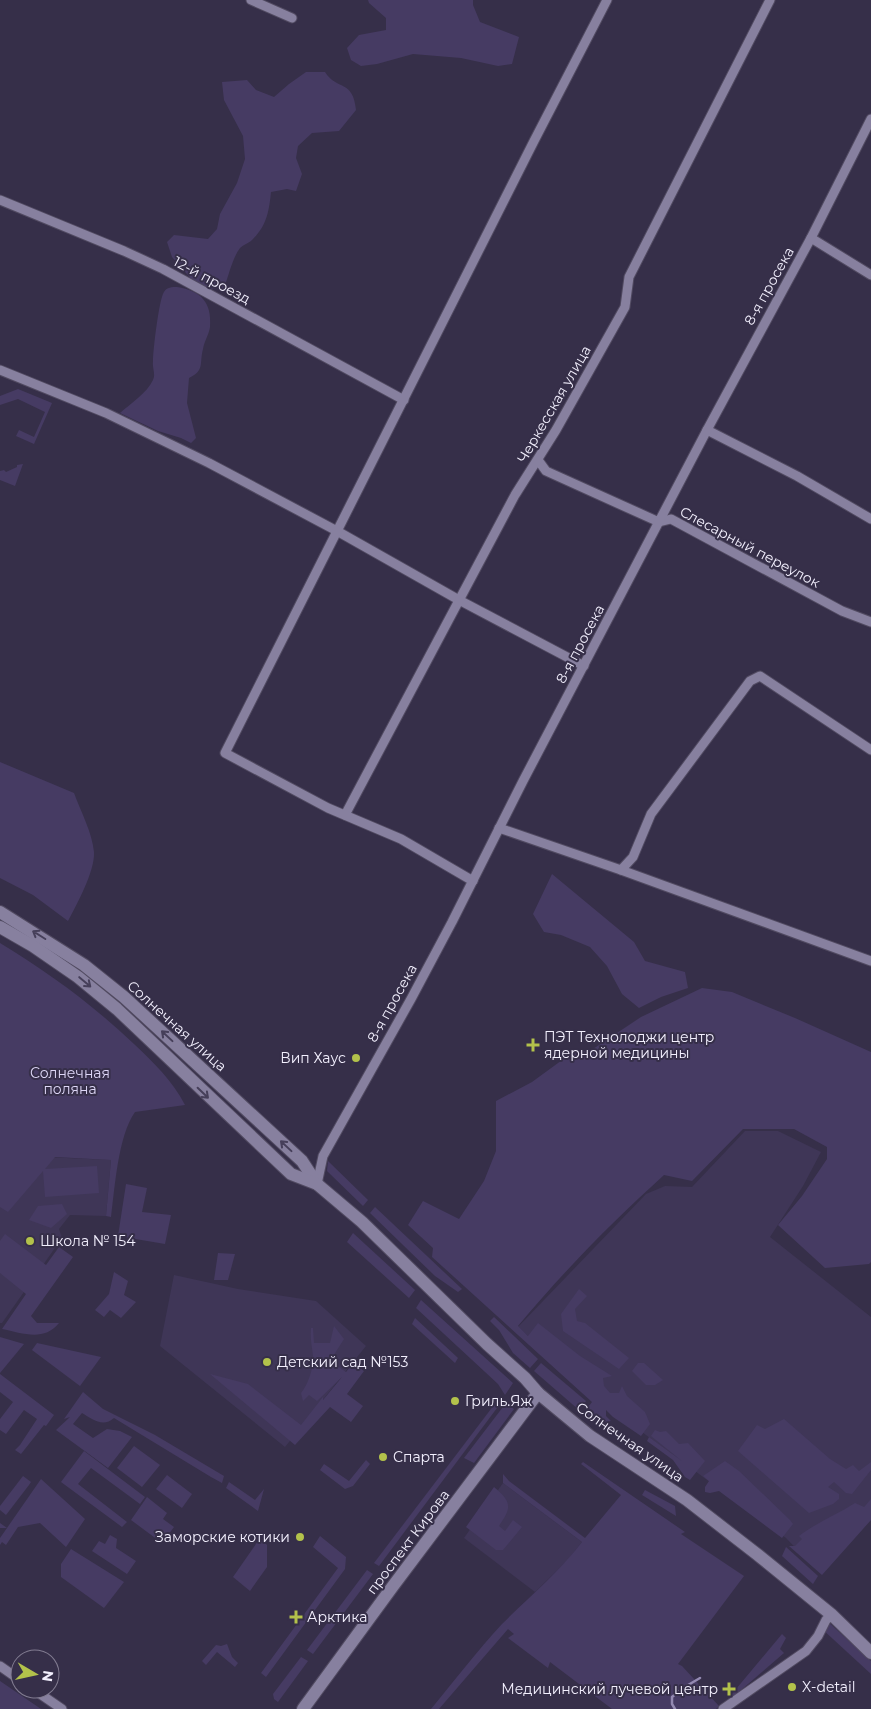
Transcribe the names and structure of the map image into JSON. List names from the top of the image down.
{
  "streets": {
    "main road": ["Солнечная улица", "проспект Кирова"],
    "street": [
      "12-й проезд",
      "8-я просека",
      "Черкесская улица",
      "Слесарный переулок"
    ]
  },
  "crossings": [
    ["8-я просека", "Слесарный переулок"],
    ["8-я просека", "Солнечная улица"],
    ["Черкесская улица", "Слесарный переулок"],
    ["Солнечная улица", "проспект Кирова"]
  ],
  "parks": ["Солнечная поляна"],
  "places": {
    "health": ["ПЭТ Технолоджи центр ядерной медицины", "Арктика", "Медицинский лучевой центр"],
    "other": [
      "Вип Хаус",
      "Школа № 154",
      "Детский сад №153",
      "Гриль.Яж",
      "Спарта",
      "Заморские котики",
      "X-detail"
    ]
  },
  "north": "right"
}
